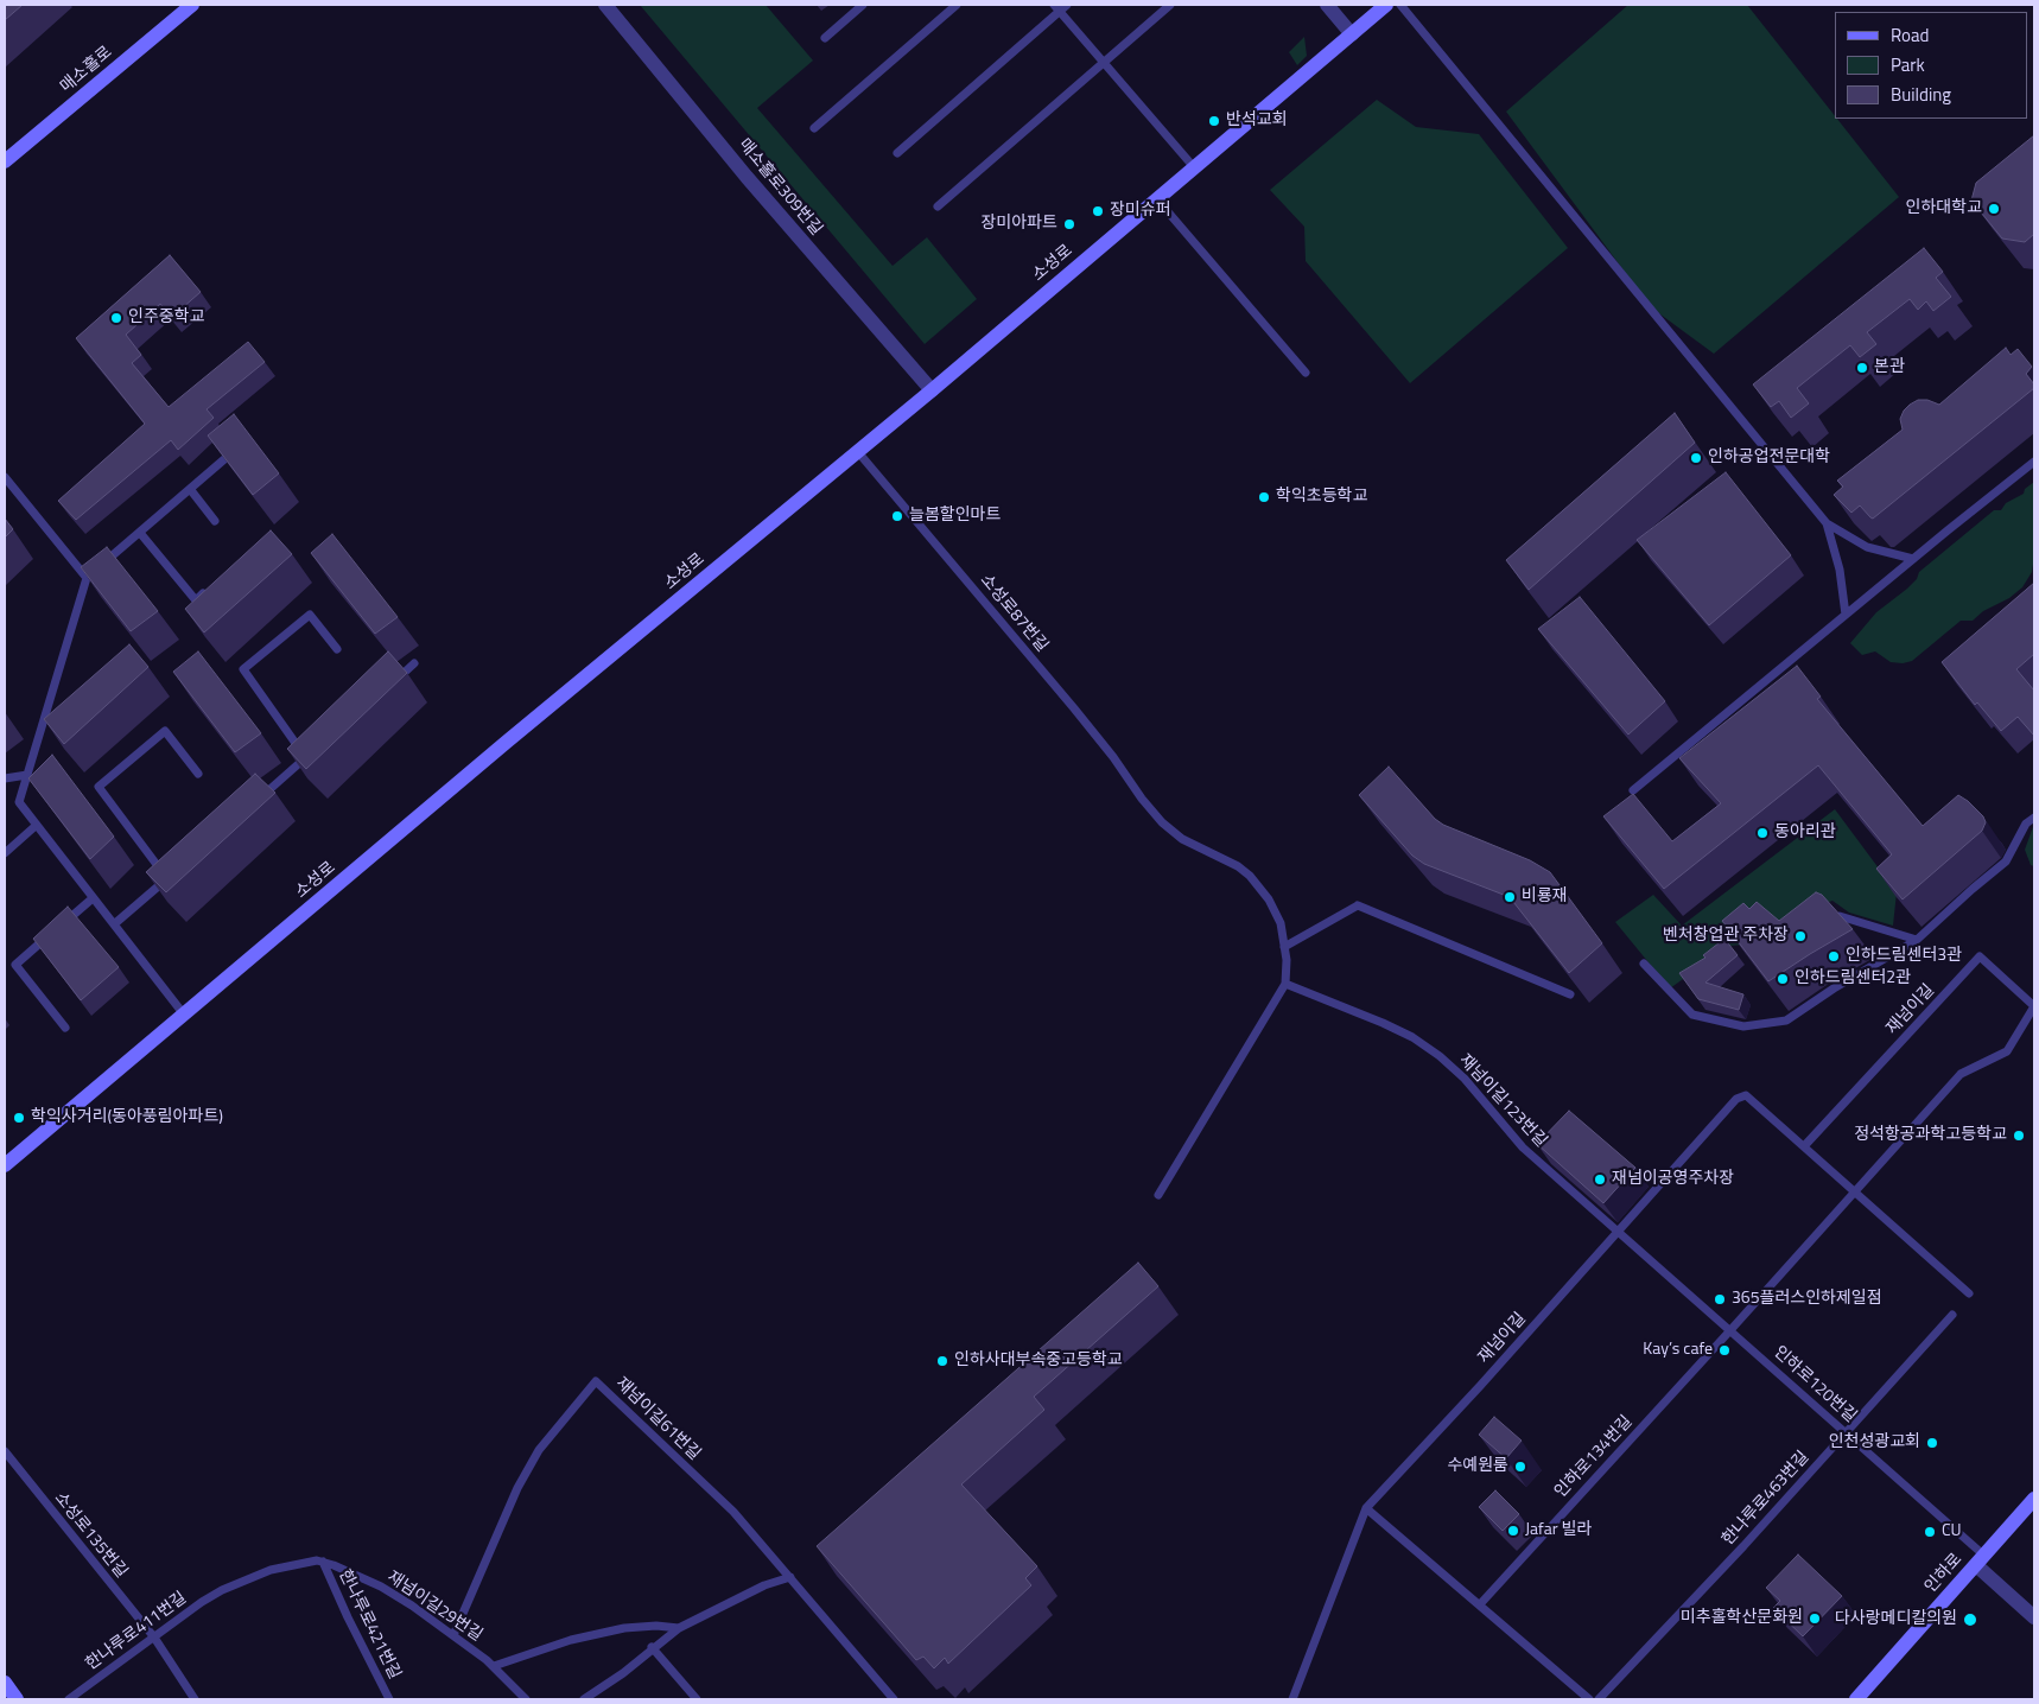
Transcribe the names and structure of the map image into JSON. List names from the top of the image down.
{
  "streets": {
    "main road": ["매소홀로", "소성로", "인하로"],
    "street": ["매소홀로309번길"],
    "lane": [
      "소성로87번길",
      "재넘이길",
      "재넘이길123번길",
      "인하로120번길",
      "재넘이길61번길",
      "인하로134번길",
      "한나루로463번길",
      "소성로135번길",
      "재넘이길29번길",
      "한나루로421번길",
      "한나루로411번길"
    ]
  },
  "crossings": [
    ["매소홀로309번길", "소성로"],
    ["소성로", "소성로87번길"],
    ["재넘이길", "재넘이길123번길"],
    ["재넘이길", "인하로120번길"],
    ["재넘이길123번길", "인하로120번길"],
    ["인하로120번길", "인하로134번길"],
    ["인하로120번길", "한나루로463번길"],
    ["인하로120번길", "인하로"],
    ["재넘이길61번길", "재넘이길29번길"],
    ["소성로135번길", "한나루로411번길"],
    ["재넘이길29번길", "한나루로421번길"],
    ["재넘이길29번길", "한나루로411번길"]
  ],
  "places": [
    "반석교회",
    "인하대학교",
    "장미슈퍼",
    "장미아파트",
    "인주중학교",
    "본관",
    "인하공업전문대학",
    "학익초등학교",
    "늘봄할인마트",
    "동아리관",
    "비룡재",
    "벤처창업관 주차장",
    "인하드림센터3관",
    "인하드림센터2관",
    "학익사거리(동아풍림아파트)",
    "정석항공과학고등학교",
    "재넘이공영주차장",
    "365플러스인하제일점",
    "Kay’s cafe",
    "인하사대부속중고등학교",
    "인천성광교회",
    "수예원룸",
    "Jafar 빌라",
    "CU",
    "미추홀학산문화원",
    "다사랑메디칼의원"
  ],
  "legend": ["Road", "Park", "Building"]
}
